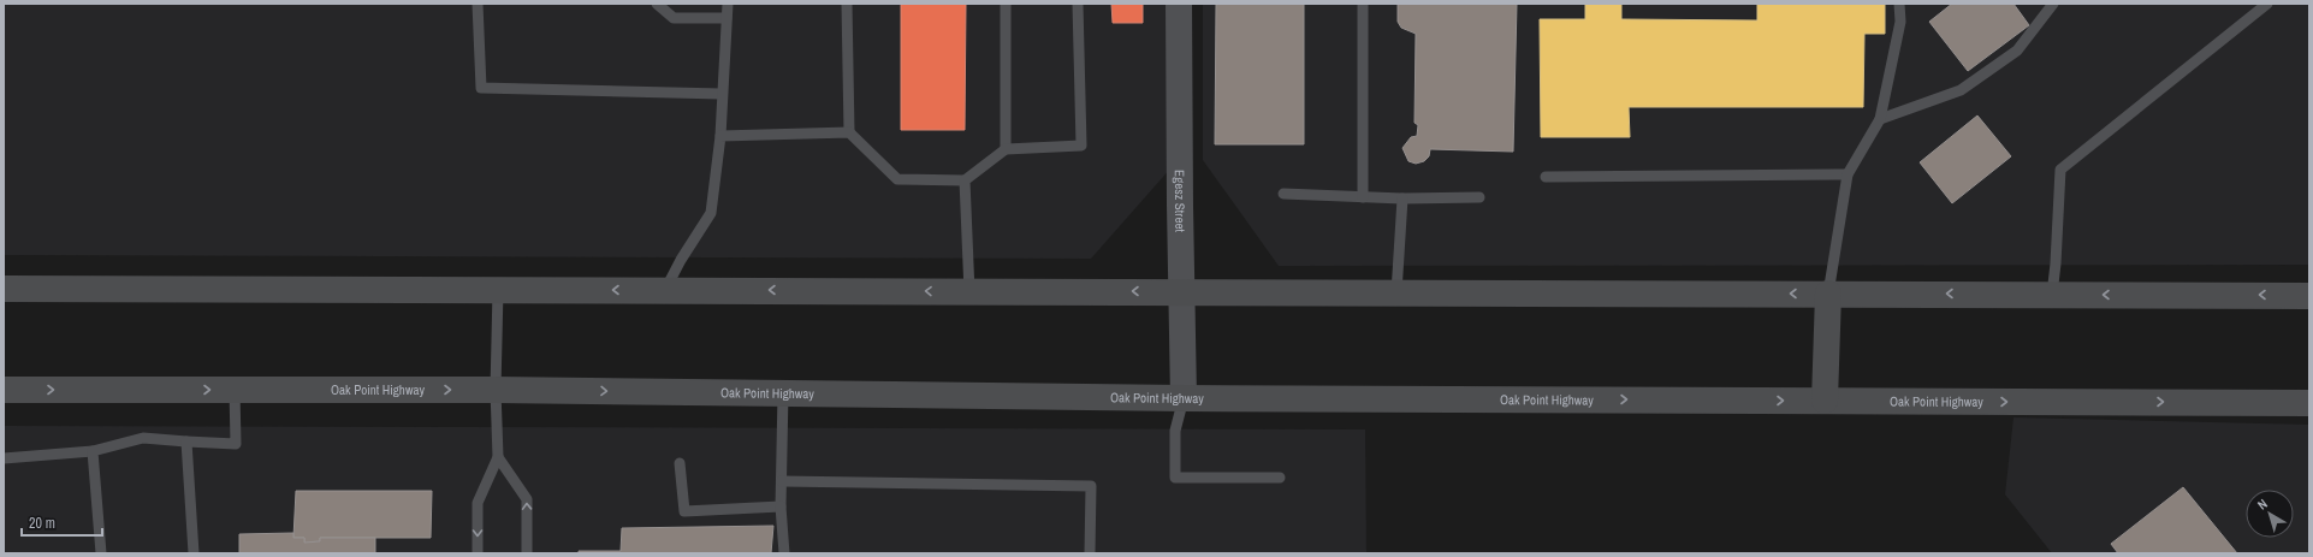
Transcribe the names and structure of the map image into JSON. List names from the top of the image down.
{
  "streets": {
    "main road": ["Oak Point Highway"],
    "street": ["Egesz Street"]
  },
  "crossings": [
    ["Egesz Street", "Oak Point Highway"]
  ],
  "scale_bar": "20 m",
  "north": "top left"
}
